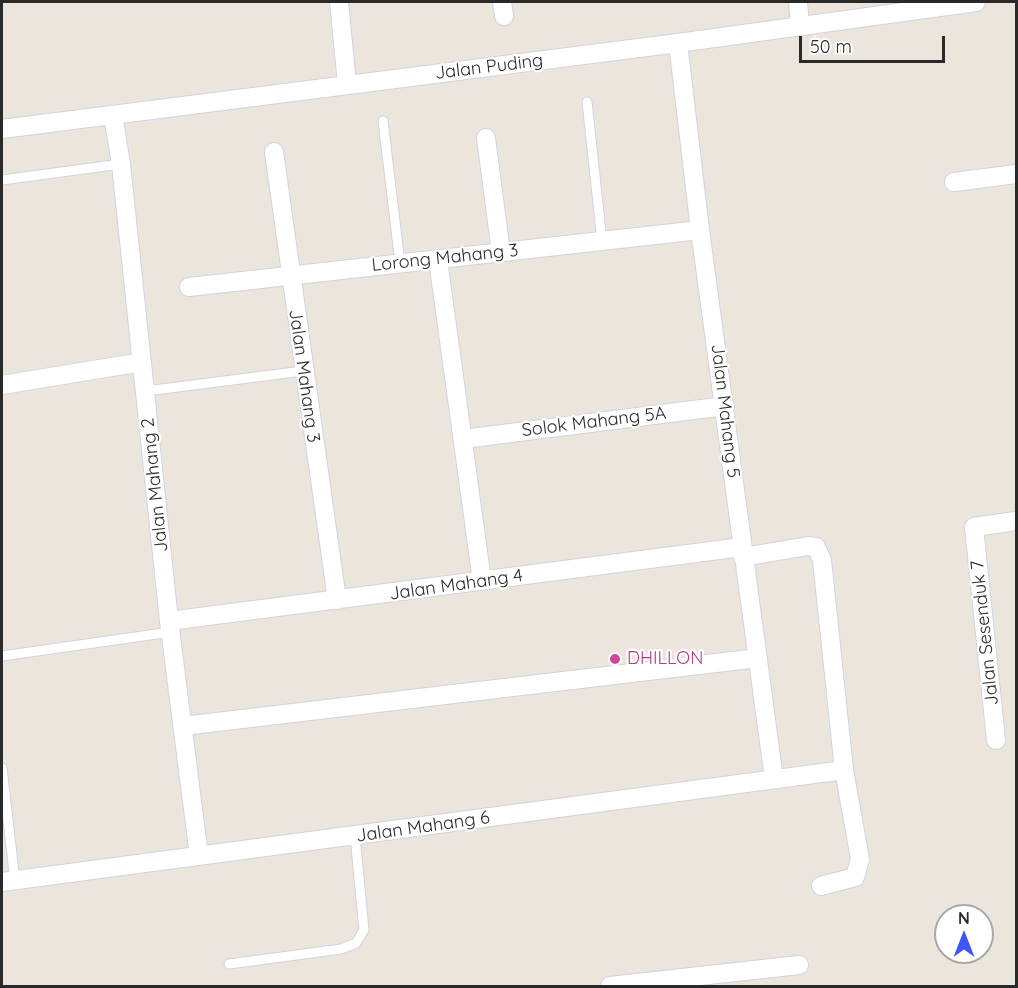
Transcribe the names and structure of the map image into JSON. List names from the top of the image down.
{
  "streets": {
    "street": [
      "Jalan Puding",
      "Lorong Mahang 3",
      "Jalan Mahang 3",
      "Jalan Mahang 5",
      "Solok Mahang 5A",
      "Jalan Mahang 2",
      "Jalan Mahang 4",
      "Jalan Sesenduk 7",
      "Jalan Mahang 6"
    ]
  },
  "crossings": [
    ["Jalan Puding", "Jalan Mahang 5"],
    ["Jalan Puding", "Jalan Mahang 2"],
    ["Lorong Mahang 3", "Jalan Mahang 3"],
    ["Lorong Mahang 3", "Jalan Mahang 5"],
    ["Jalan Mahang 3", "Jalan Mahang 4"],
    ["Jalan Mahang 5", "Solok Mahang 5A"],
    ["Jalan Mahang 5", "Jalan Mahang 4"],
    ["Jalan Mahang 5", "Jalan Mahang 6"],
    ["Jalan Mahang 2", "Jalan Mahang 4"],
    ["Jalan Mahang 2", "Jalan Mahang 6"],
    ["Jalan Mahang 4", "Jalan Mahang 6"]
  ],
  "places": ["DHILLON"],
  "scale_bar": "50 m",
  "north": "top"
}
